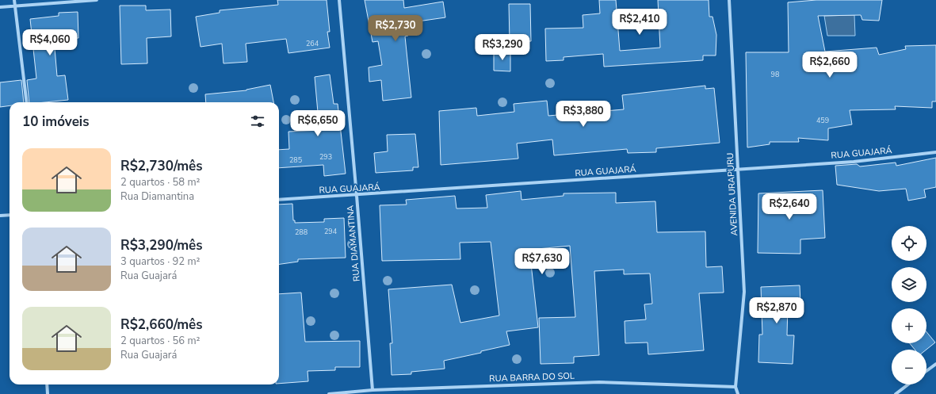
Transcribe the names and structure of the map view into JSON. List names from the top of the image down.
{
  "streets": {
    "street": [
      "RUA GUAJARÁ",
      "AVENIDA URAPURU",
      "RUA DIAMANTINA",
      "RUA BARRA DO SOL"
    ]
  },
  "crossings": [
    ["RUA GUAJARÁ", "AVENIDA URAPURU"],
    ["RUA GUAJARÁ", "RUA DIAMANTINA"],
    ["AVENIDA URAPURU", "RUA BARRA DO SOL"],
    ["RUA DIAMANTINA", "RUA BARRA DO SOL"]
  ],
  "house_numbers": [
    "264",
    "98",
    "459",
    "293",
    "285",
    "294",
    "288"
  ],
  "page": {
    "price": [
      "R$2,410",
      "R$2,730",
      "R$4,060",
      "R$3,290",
      "R$2,660",
      "R$3,880",
      "R$6,650",
      "R$2,640",
      "R$7,630",
      "R$2,870"
    ],
    "heading": "10 imóveis",
    "list": [
      {
        "name": "R$2,730/mês",
        "note": "2 quartos · 58 m² · Rua Diamantina"
      },
      {
        "name": "R$3,290/mês",
        "note": "3 quartos · 92 m² · Rua Guajará"
      },
      {
        "name": "R$2,660/mês",
        "note": "2 quartos · 56 m² · Rua Guajará"
      }
    ],
    "map_buttons": ["+", "−"]
  }
}
